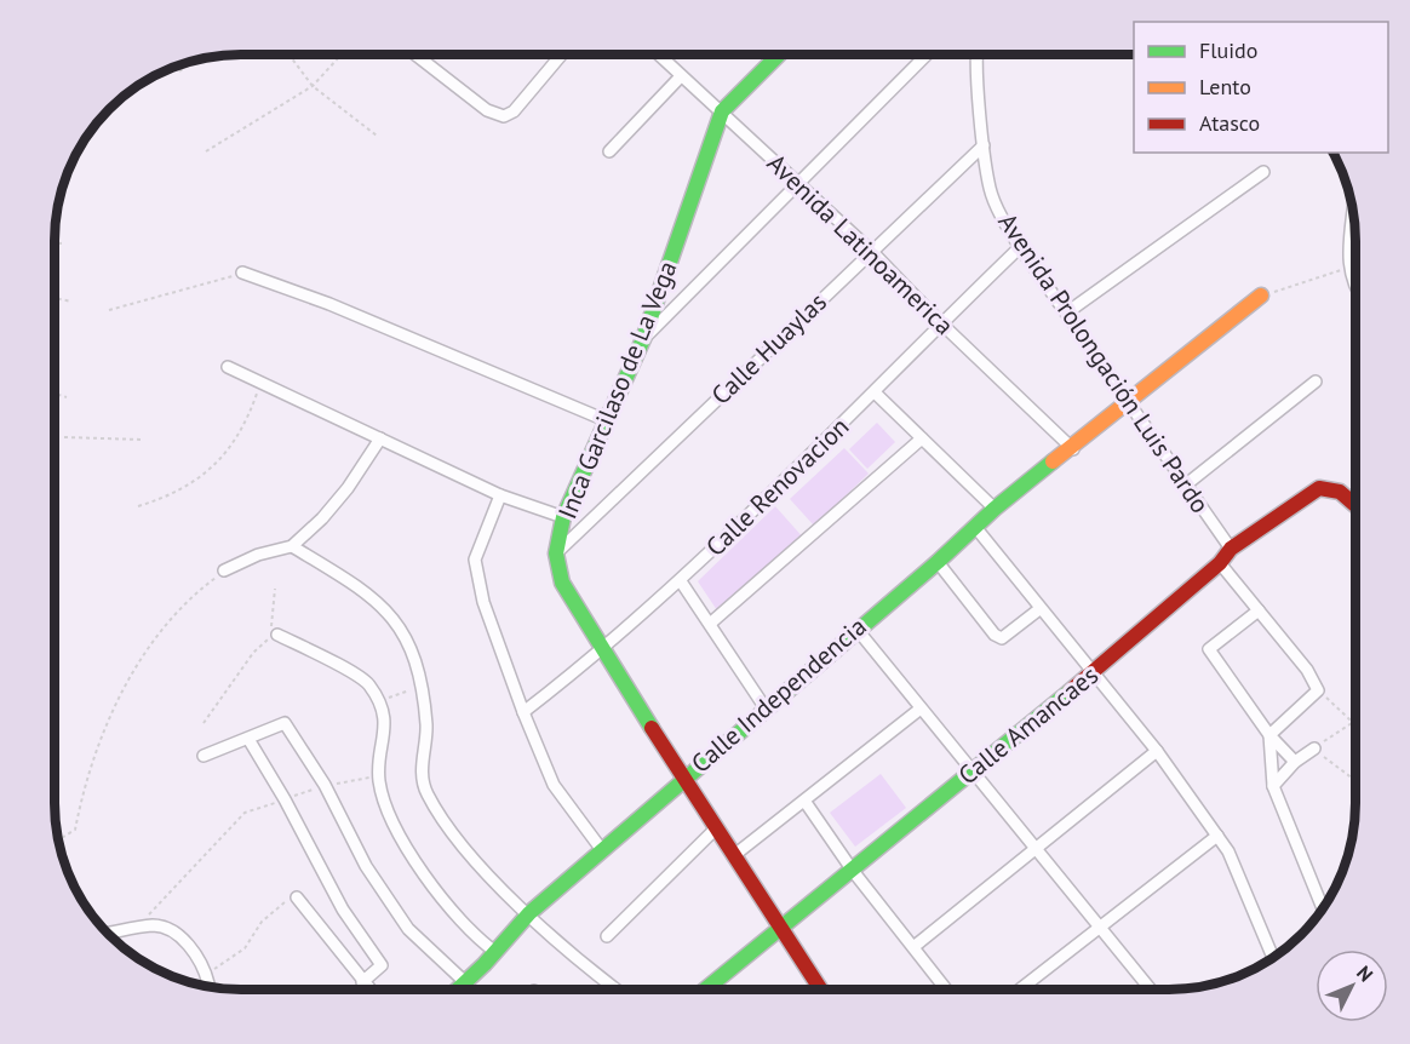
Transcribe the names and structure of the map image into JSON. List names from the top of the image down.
{
  "streets": {
    "street": [
      "Avenida Latinoamerica",
      "Calle Huaylas",
      "Avenida Prolongación Luis Pardo",
      "Inca Garcilaso de La Vega",
      "Calle Renovacion",
      "Calle Independencia",
      "Calle Amancaes"
    ]
  },
  "crossings": [
    ["Avenida Latinoamerica", "Calle Huaylas"],
    ["Avenida Latinoamerica", "Inca Garcilaso de La Vega"],
    ["Avenida Latinoamerica", "Calle Renovacion"],
    ["Avenida Latinoamerica", "Calle Independencia"],
    ["Calle Huaylas", "Avenida Prolongación Luis Pardo"],
    ["Calle Huaylas", "Inca Garcilaso de La Vega"],
    ["Avenida Prolongación Luis Pardo", "Calle Renovacion"],
    ["Avenida Prolongación Luis Pardo", "Calle Independencia"],
    ["Avenida Prolongación Luis Pardo", "Calle Amancaes"],
    ["Inca Garcilaso de La Vega", "Calle Renovacion"],
    ["Inca Garcilaso de La Vega", "Calle Independencia"],
    ["Inca Garcilaso de La Vega", "Calle Amancaes"]
  ],
  "legend": ["Fluido", "Lento", "Atasco"],
  "north": "top right"
}
